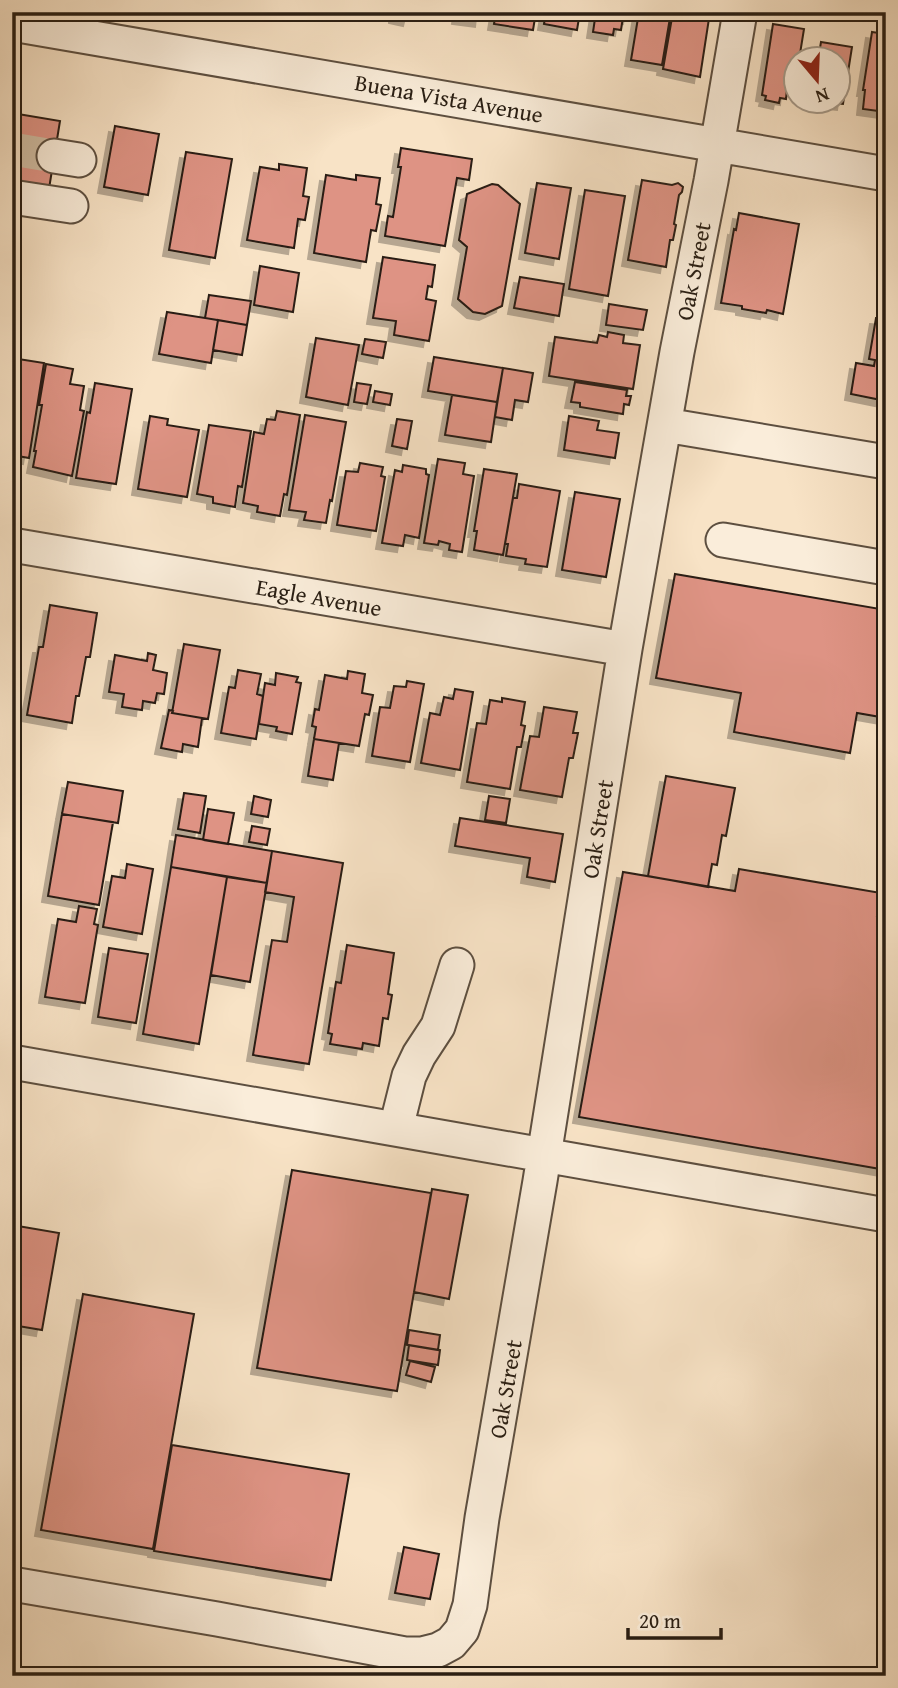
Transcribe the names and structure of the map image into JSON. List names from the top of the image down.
{
  "streets": {
    "street": ["Buena Vista Avenue", "Oak Street", "Eagle Avenue"]
  },
  "crossings": [
    ["Buena Vista Avenue", "Oak Street"],
    ["Oak Street", "Eagle Avenue"]
  ],
  "scale_bar": "20 m",
  "north": "bottom"
}
